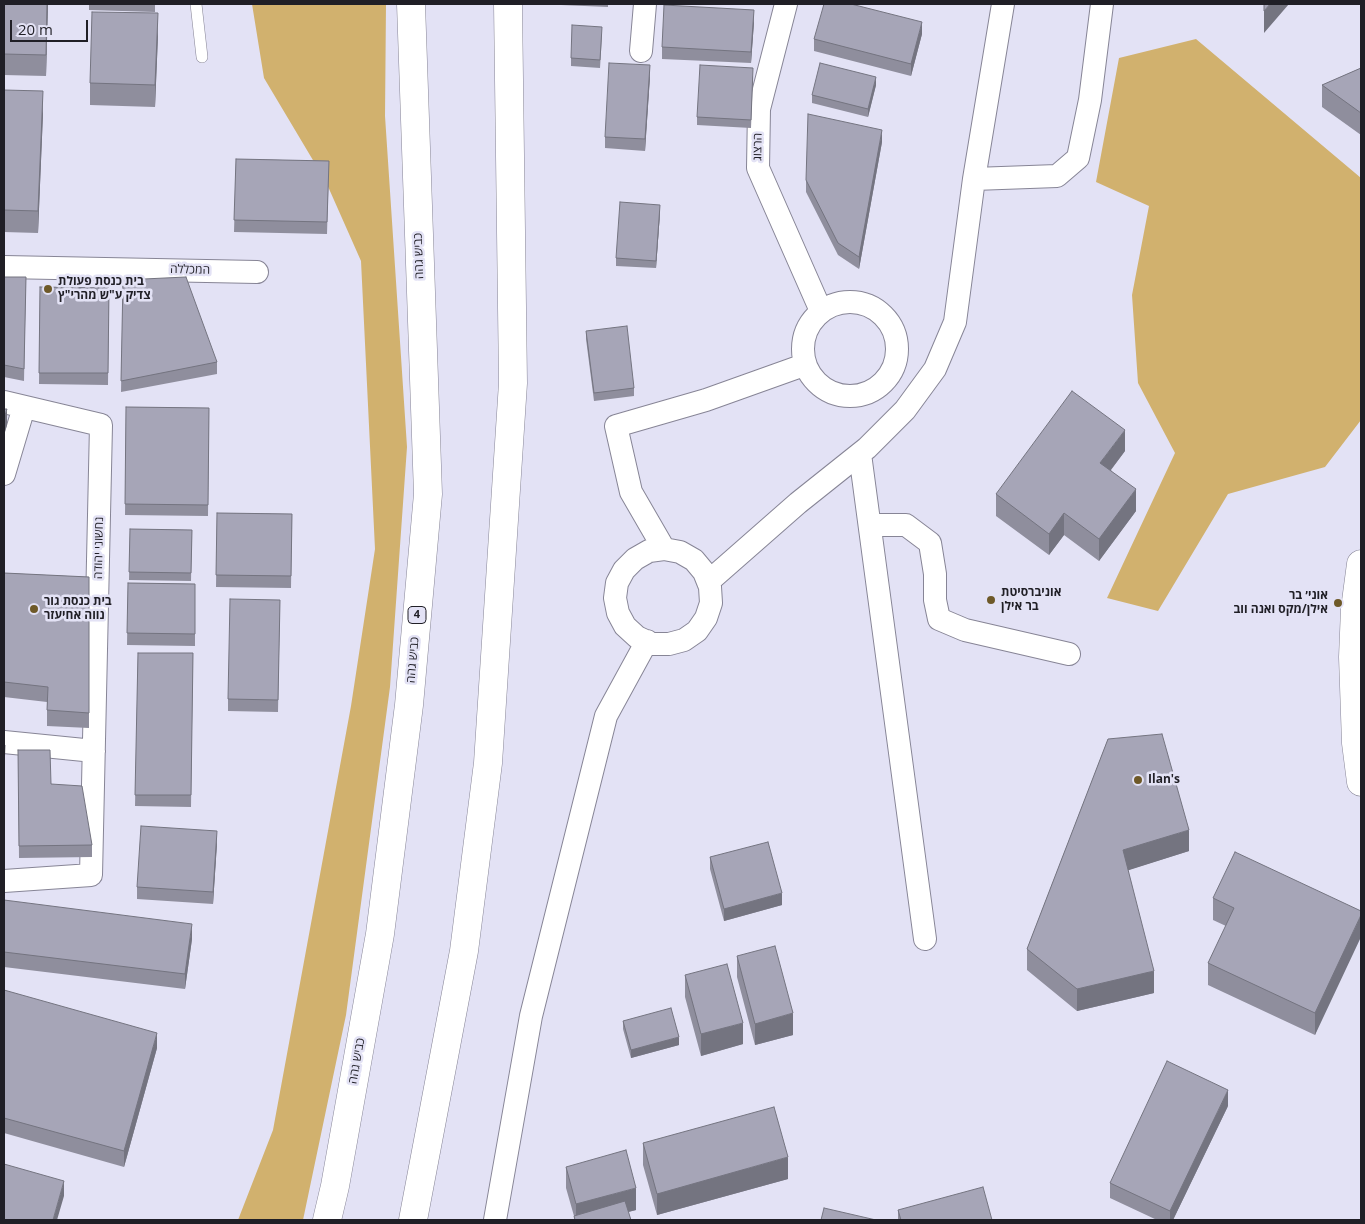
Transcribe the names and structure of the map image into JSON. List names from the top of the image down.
{
  "streets": {
    "main road": ["כביש גהה", "4"],
    "street": ["הרצוג", "המכללה", "נחשוני יהודה"]
  },
  "places": [
    "בית כנסת פעולת צדיק ע\"ש מהרי\"ץ",
    "אוניברסיטת בר אילן",
    "אוני׳ בר אילן/מקס ואנה ווב",
    "בית כנסת גור נווה אחיעזר",
    "Ilan's"
  ],
  "scale_bar": "20 m"
}
